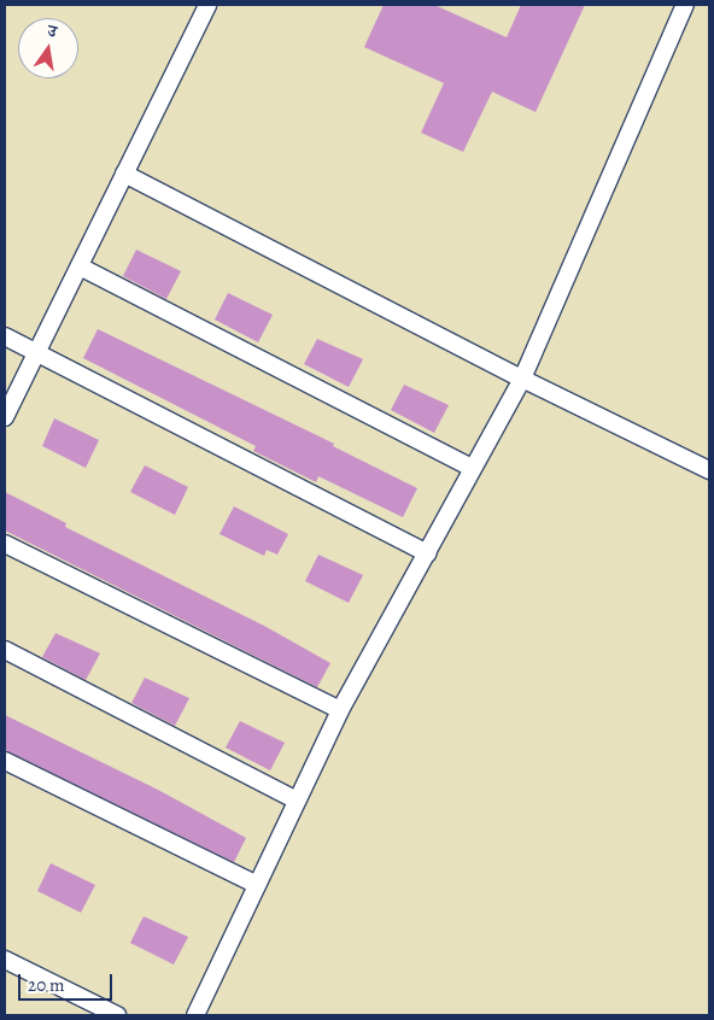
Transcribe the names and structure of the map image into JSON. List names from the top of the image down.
{
  "scale_bar": "20 m",
  "north": "top"
}
